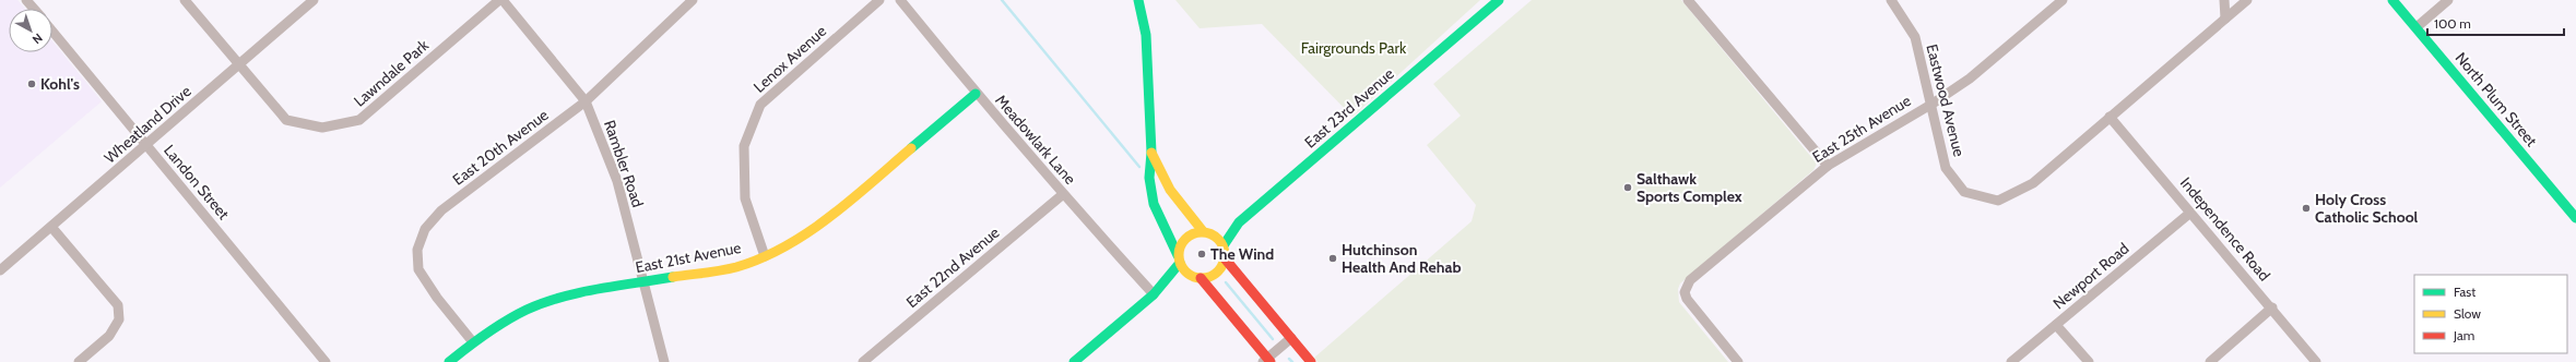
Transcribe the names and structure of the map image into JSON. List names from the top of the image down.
{
  "streets": {
    "street": [
      "Lenox Avenue",
      "Lawndale Park",
      "North Plum Street",
      "Eastwood Avenue",
      "East 23rd Avenue",
      "Wheatland Drive",
      "East 25th Avenue",
      "Meadowlark Lane",
      "East 20th Avenue",
      "Rambler Road",
      "Landon Street",
      "Independence Road",
      "East 21st Avenue",
      "East 22nd Avenue",
      "Newport Road"
    ]
  },
  "crossings": [
    ["Lenox Avenue", "East 21st Avenue"],
    ["Lawndale Park", "Wheatland Drive"],
    ["Eastwood Avenue", "East 25th Avenue"],
    ["Eastwood Avenue", "Independence Road"],
    ["Wheatland Drive", "Landon Street"],
    ["Meadowlark Lane", "East 21st Avenue"],
    ["Meadowlark Lane", "East 22nd Avenue"],
    ["East 20th Avenue", "Rambler Road"],
    ["East 20th Avenue", "East 21st Avenue"],
    ["Rambler Road", "East 21st Avenue"],
    ["Independence Road", "Newport Road"]
  ],
  "parks": ["Fairgrounds Park"],
  "places": [
    "Kohl's",
    "Salthawk Sports Complex",
    "Holy Cross Catholic School",
    "The Wind",
    "Hutchinson Health And Rehab"
  ],
  "legend": ["Fast", "Slow", "Jam"],
  "scale_bar": "100 m",
  "north": "bottom right"
}
